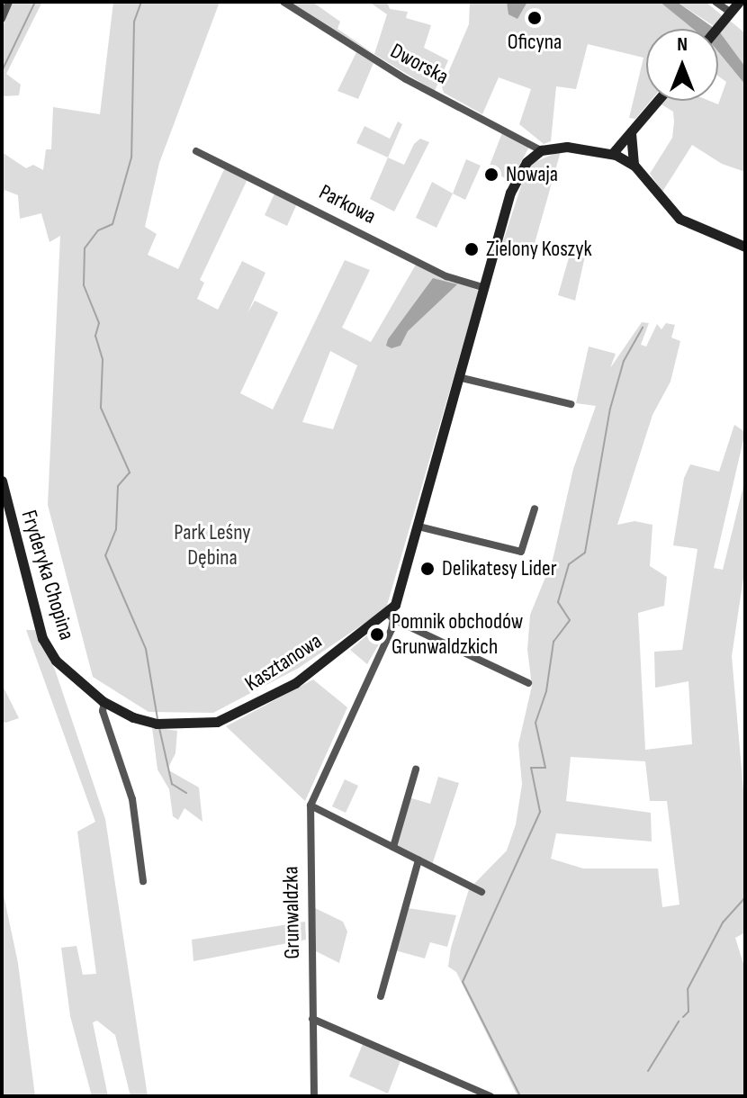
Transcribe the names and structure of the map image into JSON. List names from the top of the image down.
{
  "streets": {
    "street": [
      "Dworska",
      "Parkowa",
      "Fryderyka Chopina",
      "Kasztanowa",
      "Grunwaldzka"
    ]
  },
  "crossings": [
    ["Dworska", "Kasztanowa"],
    ["Parkowa", "Kasztanowa"],
    ["Fryderyka Chopina", "Kasztanowa"],
    ["Kasztanowa", "Grunwaldzka"]
  ],
  "parks": ["Park Leśny Dębina"],
  "places": [
    "Oficyna",
    "Nowaja",
    "Zielony Koszyk",
    "Delikatesy Lider",
    "Pomnik obchodów Grunwaldzkich"
  ],
  "north": "top"
}
